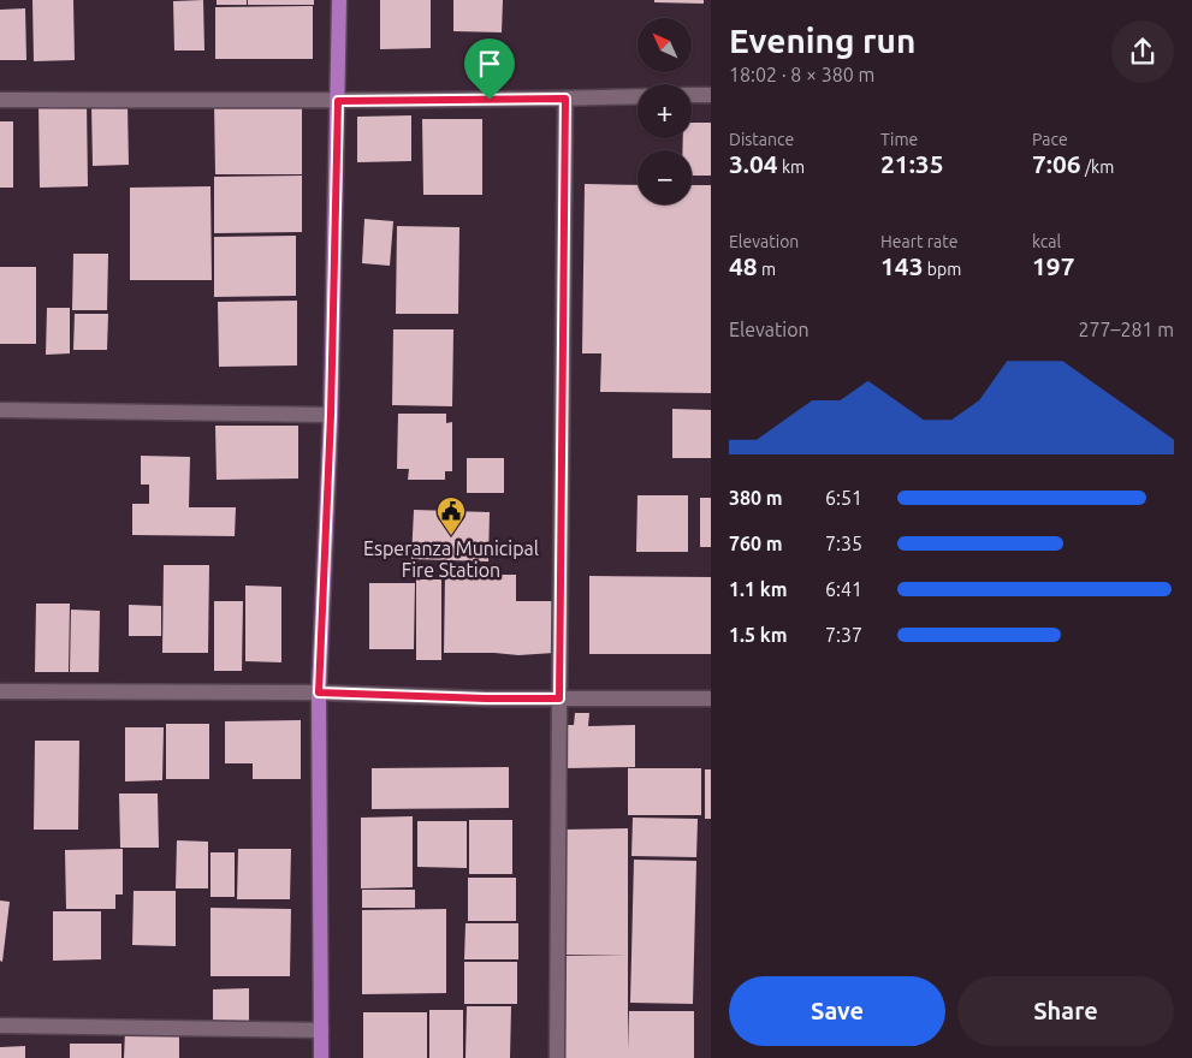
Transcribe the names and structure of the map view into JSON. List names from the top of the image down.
{
  "places": {
    "public building": ["Esperanza Municipal Fire Station"]
  },
  "north": "top left",
  "page": {
    "heading": ["Evening run", "18:02 · 8 × 380 m"],
    "map_buttons": ["+", "−"],
    "stats": [
      ["Distance", "3.04 km"],
      ["Time", "21:35"],
      ["Pace", "7:06 /km"],
      ["Elevation", "48 m"],
      ["Heart rate", "143 bpm"],
      ["kcal", "197"]
    ],
    "chart": ["Elevation", "277–281 m"],
    "list": [
      {
        "name": "380 m",
        "note": "6:51"
      },
      {
        "name": "760 m",
        "note": "7:35"
      },
      {
        "name": "1.1 km",
        "note": "6:41"
      },
      {
        "name": "1.5 km",
        "note": "7:37"
      }
    ],
    "buttons": ["Save", "Share"]
  }
}
